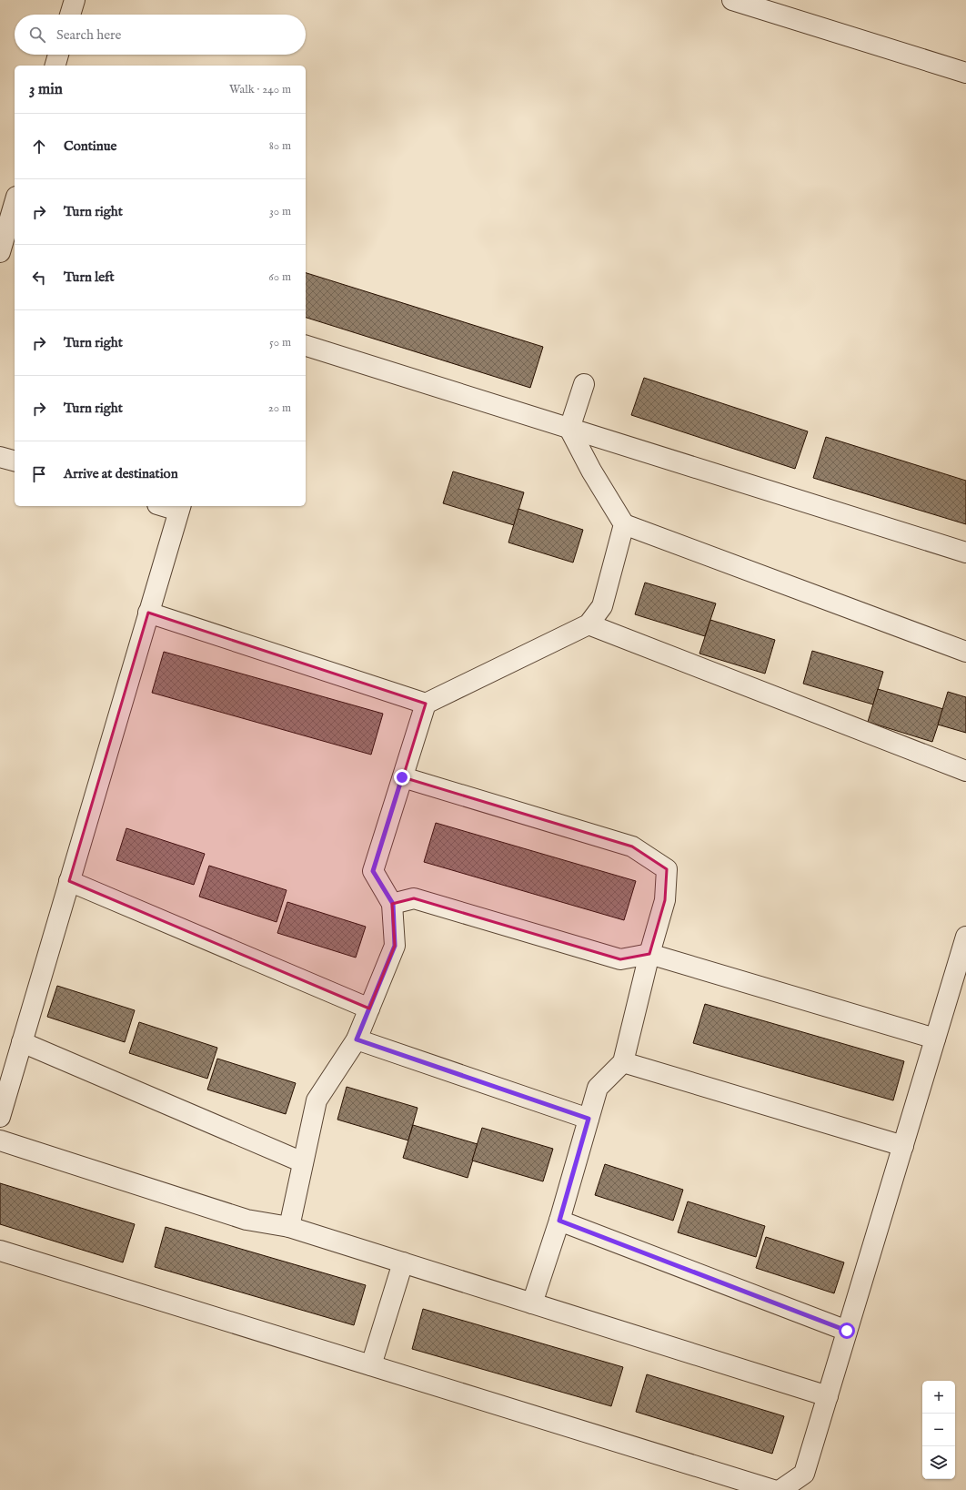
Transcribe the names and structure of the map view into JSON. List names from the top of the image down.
{
  "page": {
    "search": "Search here",
    "heading": ["3 min", "Walk · 240 m"],
    "list": [
      ["Continue", "80 m"],
      ["Turn right", "30 m"],
      ["Turn left", "60 m"],
      ["Turn right", "50 m"],
      ["Turn right", "20 m"],
      "Arrive at destination"
    ],
    "map_buttons": ["+", "−"]
  }
}
